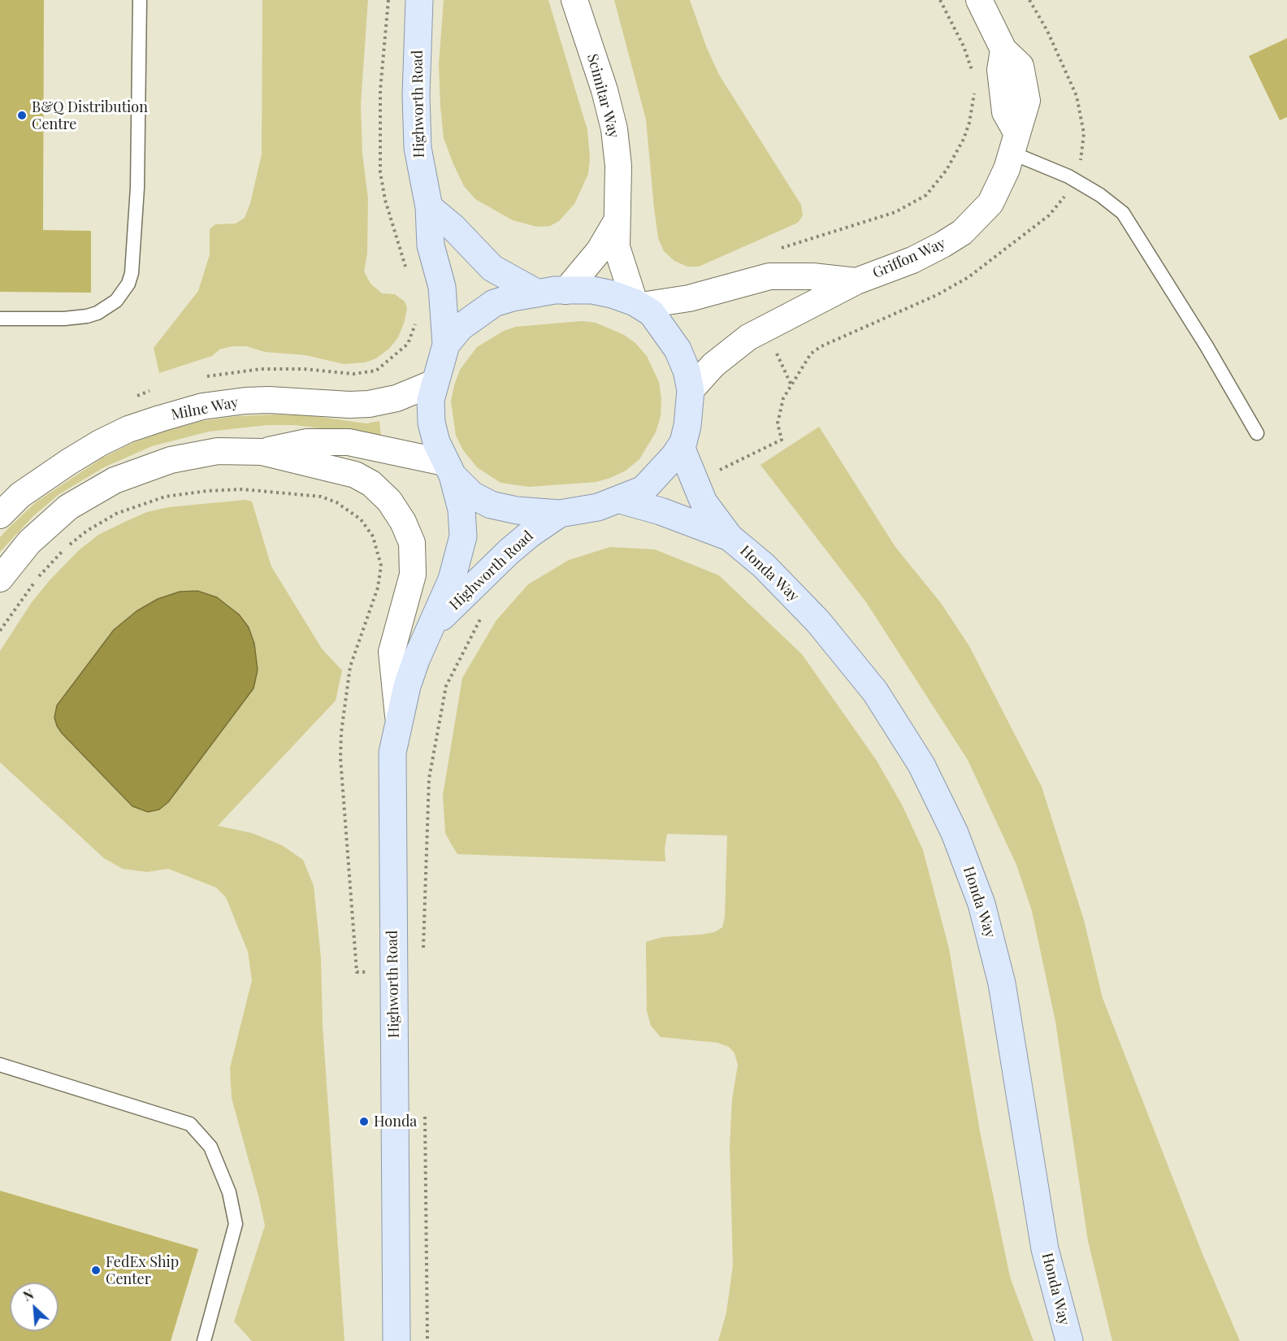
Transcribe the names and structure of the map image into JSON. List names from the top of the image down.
{
  "streets": {
    "main road": ["Highworth Road", "Honda Way"],
    "street": ["Scimitar Way", "Griffon Way", "Milne Way"]
  },
  "crossings": [
    ["Scimitar Way", "Griffon Way"],
    ["Highworth Road", "Milne Way"]
  ],
  "places": ["B&Q Distribution Centre", "Honda", "FedEx Ship Center"],
  "north": "top left"
}
